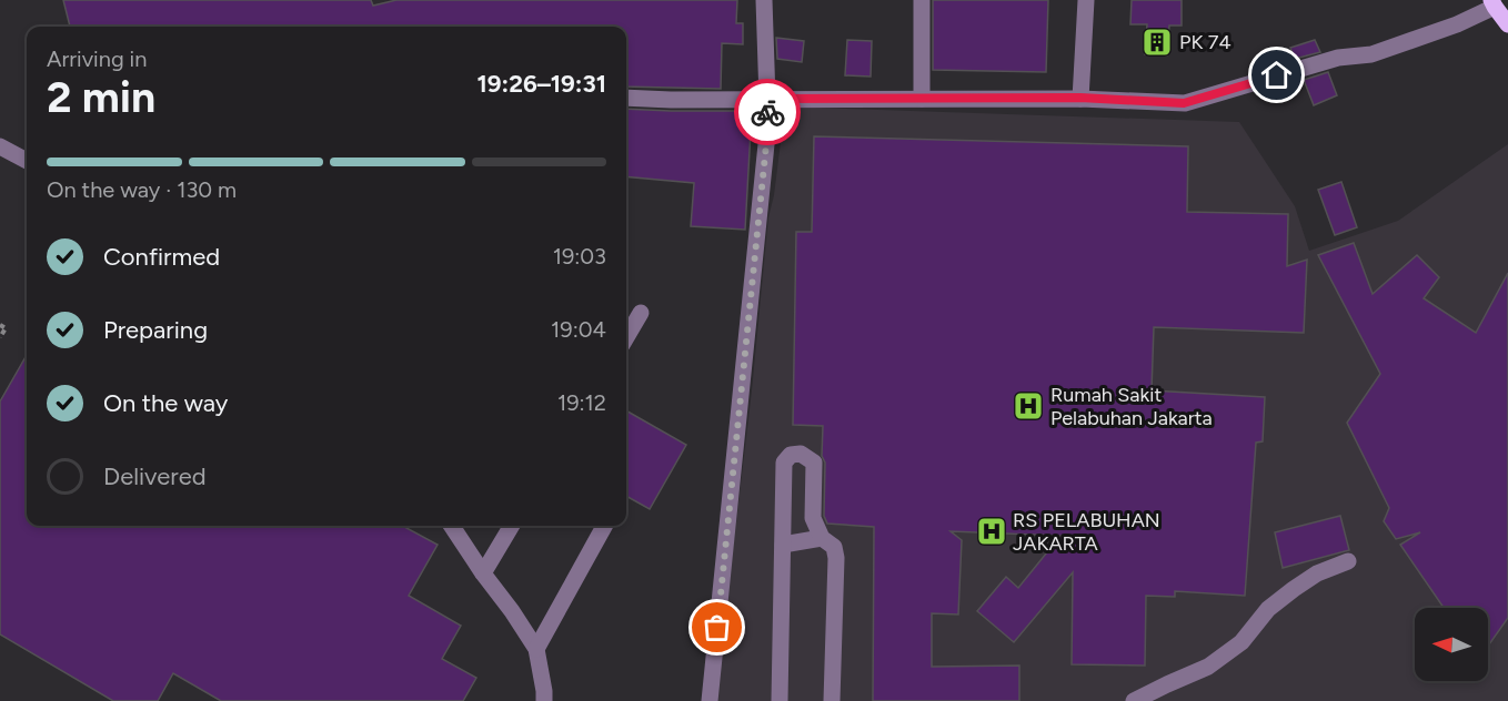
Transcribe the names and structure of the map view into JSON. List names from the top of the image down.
{
  "places": {
    "building": ["PK 74"],
    "hospital": ["Rumah Sakit Pelabuhan Jakarta", "RS PELABUHAN JAKARTA"]
  },
  "north": "left",
  "page": {
    "heading": ["2 min", "Arriving in", "19:26–19:31"],
    "bar": "On the way · 130 m",
    "list": [
      ["Confirmed", "19:03"],
      ["Preparing", "19:04"],
      ["On the way", "19:12"],
      "Delivered"
    ]
  }
}
